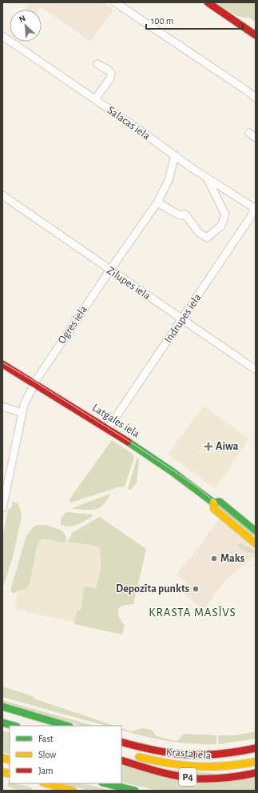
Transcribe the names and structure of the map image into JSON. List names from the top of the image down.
{
  "streets": {
    "main road": ["Latgales iela", "Krasta iela", "P4"],
    "street": [
      "Salacas iela",
      "Zilupes iela",
      "Indrupes iela",
      "Ogres iela"
    ]
  },
  "crossings": [
    ["Salacas iela", "Indrupes iela"],
    ["Salacas iela", "Ogres iela"],
    ["Zilupes iela", "Indrupes iela"],
    ["Zilupes iela", "Ogres iela"],
    ["Indrupes iela", "Latgales iela"],
    ["Ogres iela", "Latgales iela"]
  ],
  "districts": ["KRASTA MASĪVS"],
  "places": {
    "health": ["Aiwa"],
    "other": ["Maks", "Depozīta punkts"]
  },
  "legend": ["Fast", "Slow", "Jam"],
  "scale_bar": "100 m",
  "north": "top left"
}
